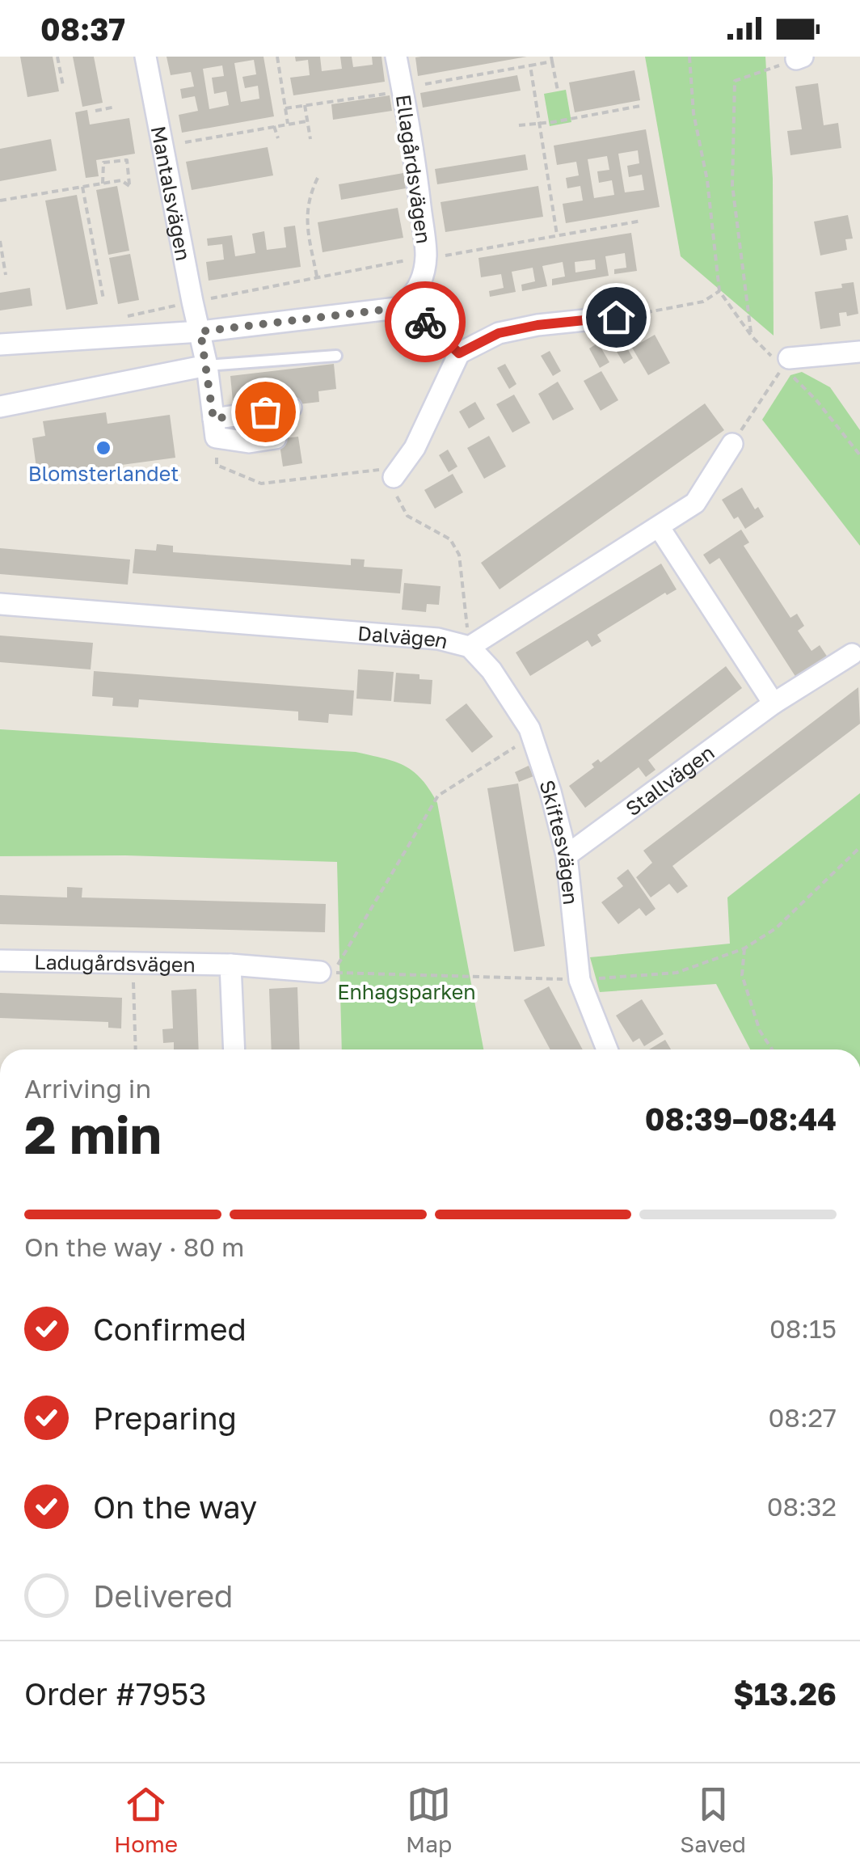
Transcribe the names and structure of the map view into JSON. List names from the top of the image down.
{
  "streets": {
    "street": [
      "Ellagårdsvägen",
      "Mantalsvägen",
      "Dalvägen",
      "Stallvägen",
      "Skiftesvägen",
      "Ladugårdsvägen"
    ]
  },
  "crossings": [
    ["Dalvägen", "Skiftesvägen"],
    ["Stallvägen", "Skiftesvägen"]
  ],
  "parks": ["Enhagsparken"],
  "places": ["Blomsterlandet"],
  "page": {
    "status": "08:37",
    "heading": ["2 min", "Arriving in", "08:39–08:44"],
    "panel": ["Order #7953", "$13.26"],
    "bar": "On the way · 80 m",
    "list": [
      ["Confirmed", "08:15"],
      ["Preparing", "08:27"],
      ["On the way", "08:32"],
      "Delivered"
    ],
    "tabs": ["Home", "Map", "Saved"]
  }
}
